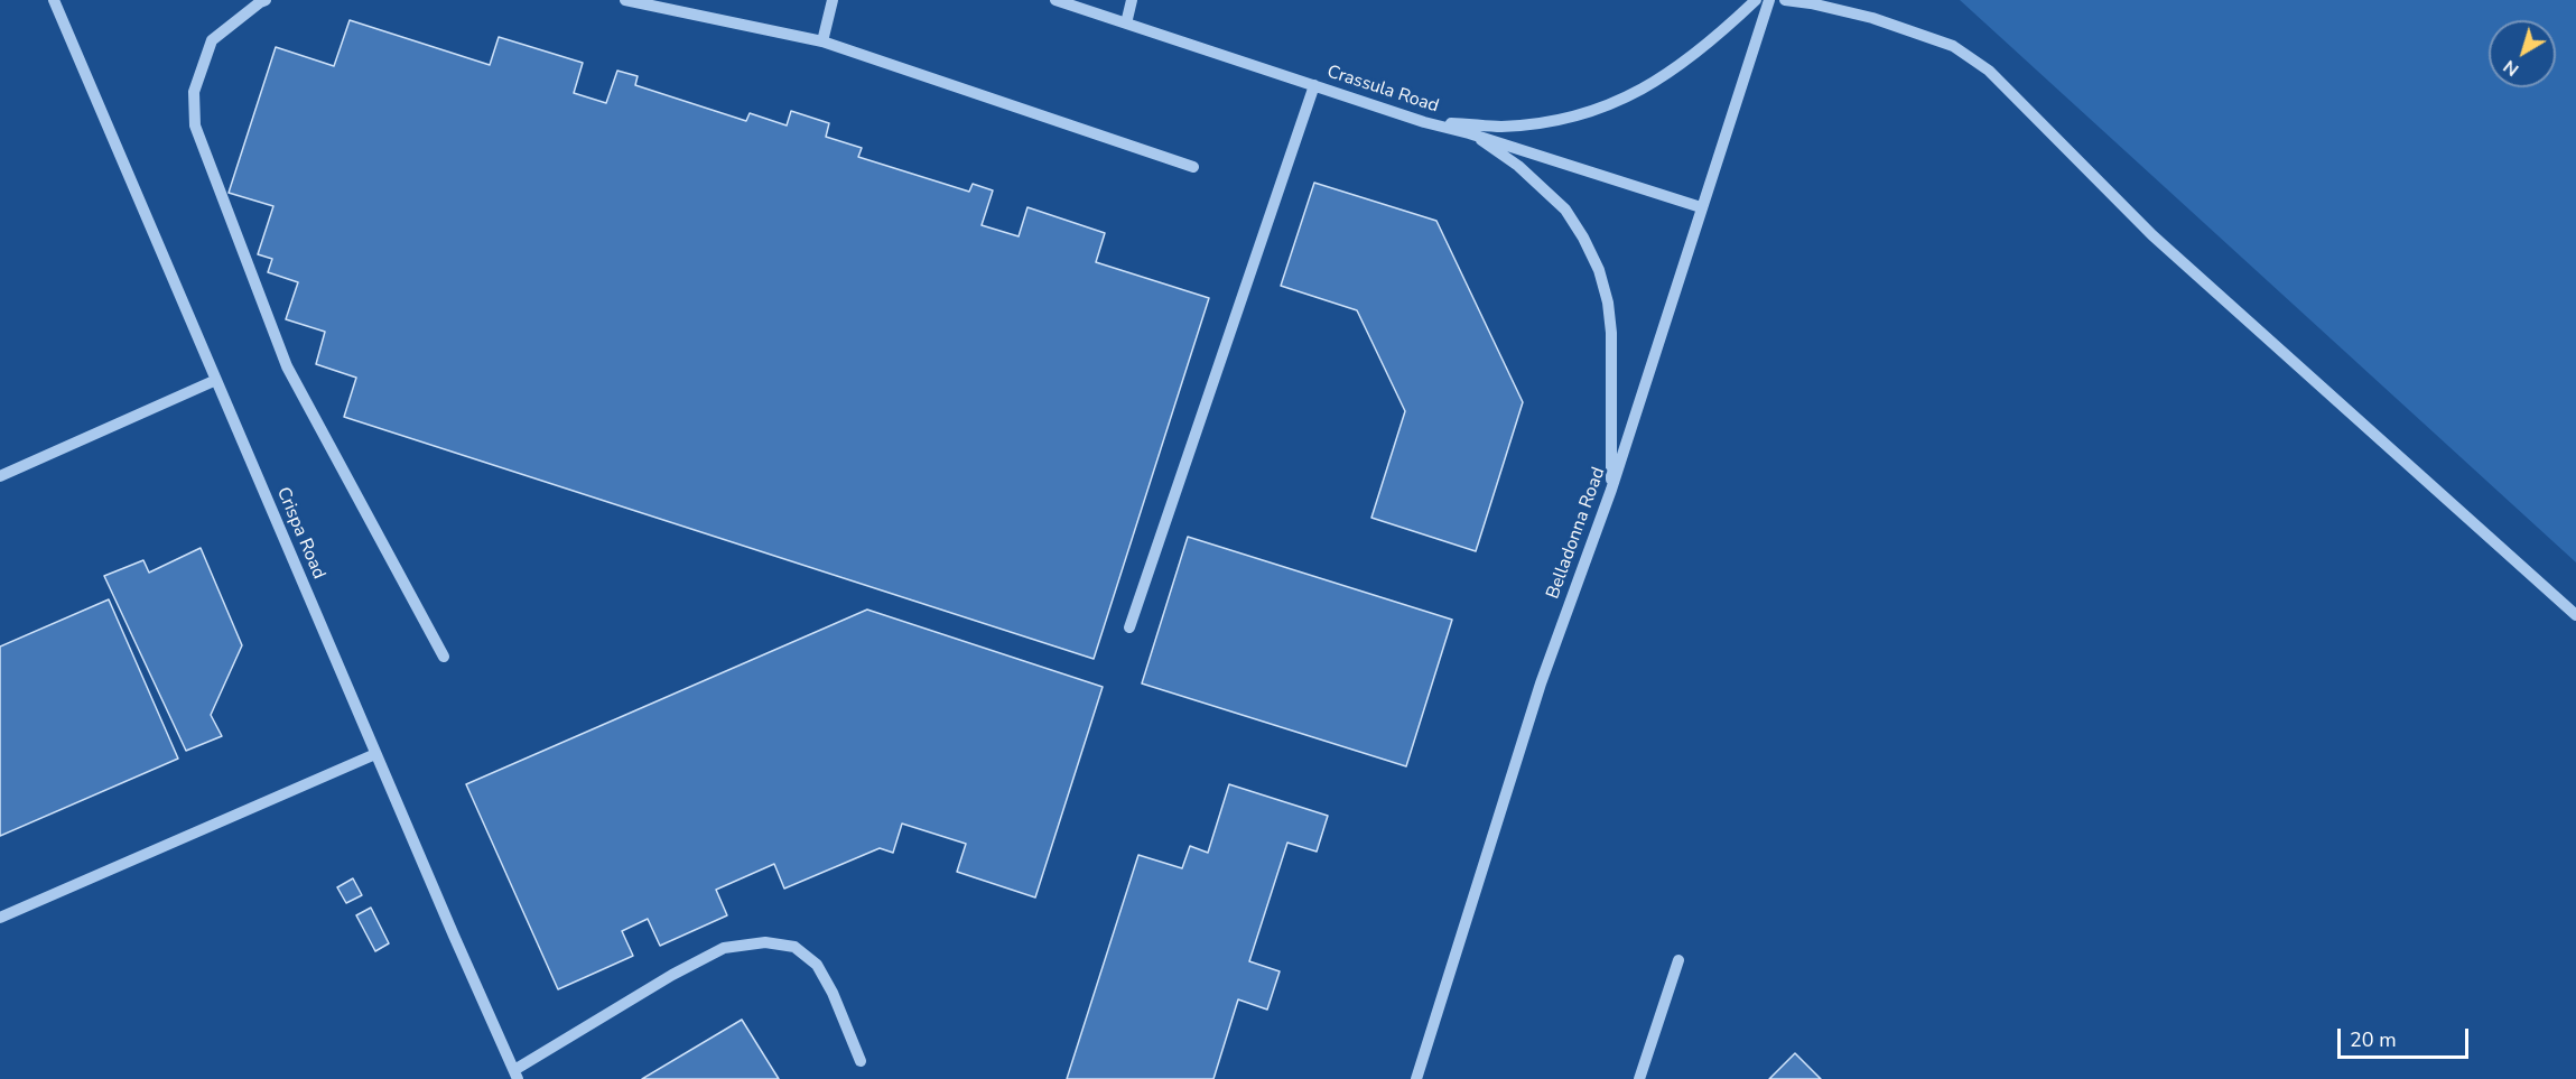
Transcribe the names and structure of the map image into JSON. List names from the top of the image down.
{
  "streets": {
    "street": ["Crassula Road", "Crispa Road", "Belladonna Road"]
  },
  "crossings": [
    ["Crassula Road", "Belladonna Road"]
  ],
  "scale_bar": "20 m",
  "north": "bottom left"
}
